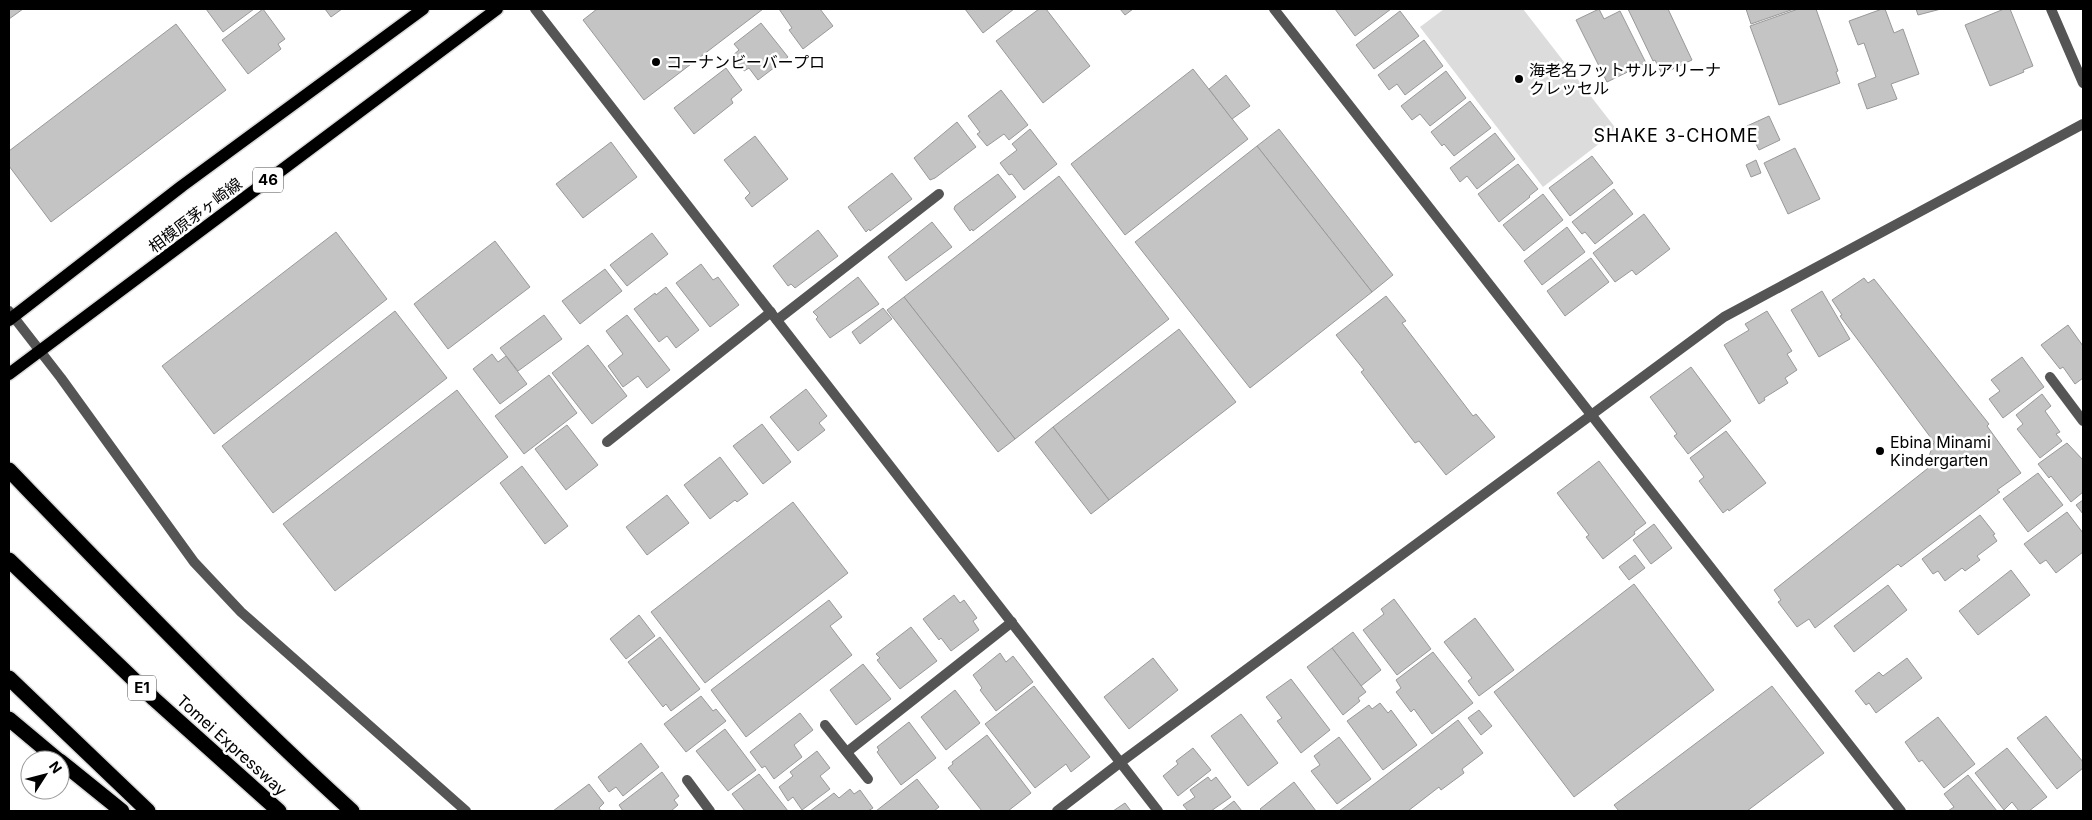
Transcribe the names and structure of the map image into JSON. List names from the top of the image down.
{
  "streets": {
    "highway": ["E1", "Tomei Expressway"],
    "main road": ["46", "相模原茅ヶ崎線"]
  },
  "districts": ["SHAKE 3-CHOME"],
  "places": ["コーナンビーバープロ", "海老名フットサルアリーナ クレッセル", "Ebina Minami Kindergarten"],
  "north": "top right"
}
